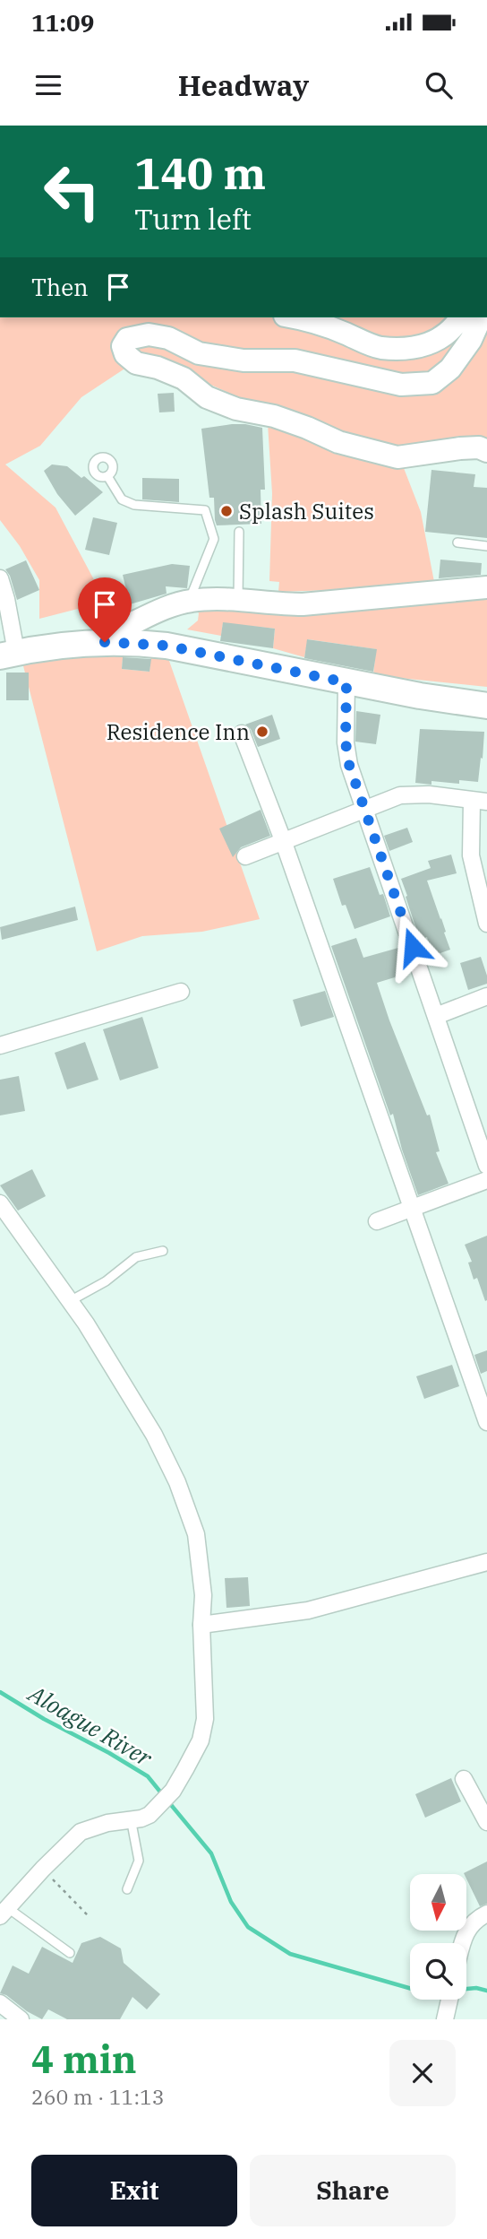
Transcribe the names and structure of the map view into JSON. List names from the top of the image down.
{
  "water": ["Aloague River"],
  "places": ["Splash Suites", "Residence Inn"],
  "north": "bottom",
  "page": {
    "status": "11:09",
    "header": "Headway",
    "turn": ["140 m", "Turn left"],
    "then": "Then",
    "heading": ["4 min", "260 m · 11:13"],
    "buttons": ["Exit", "Share"]
  }
}
